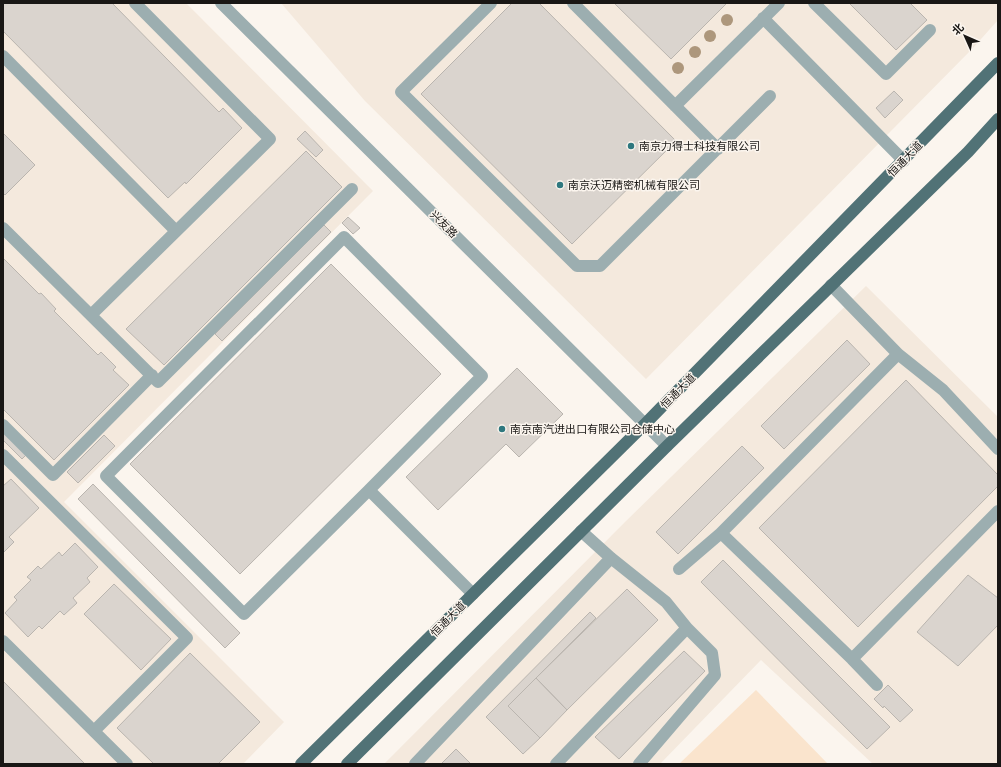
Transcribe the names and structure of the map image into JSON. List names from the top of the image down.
{
  "streets": {
    "main road": ["恒通大道"],
    "street": ["兴友路"]
  },
  "crossings": [
    ["恒通大道", "兴友路"]
  ],
  "places": ["南京力得士科技有限公司", "南京沃迈精密机械有限公司", "南京南汽进出口有限公司仓储中心"],
  "north": "top left"
}
